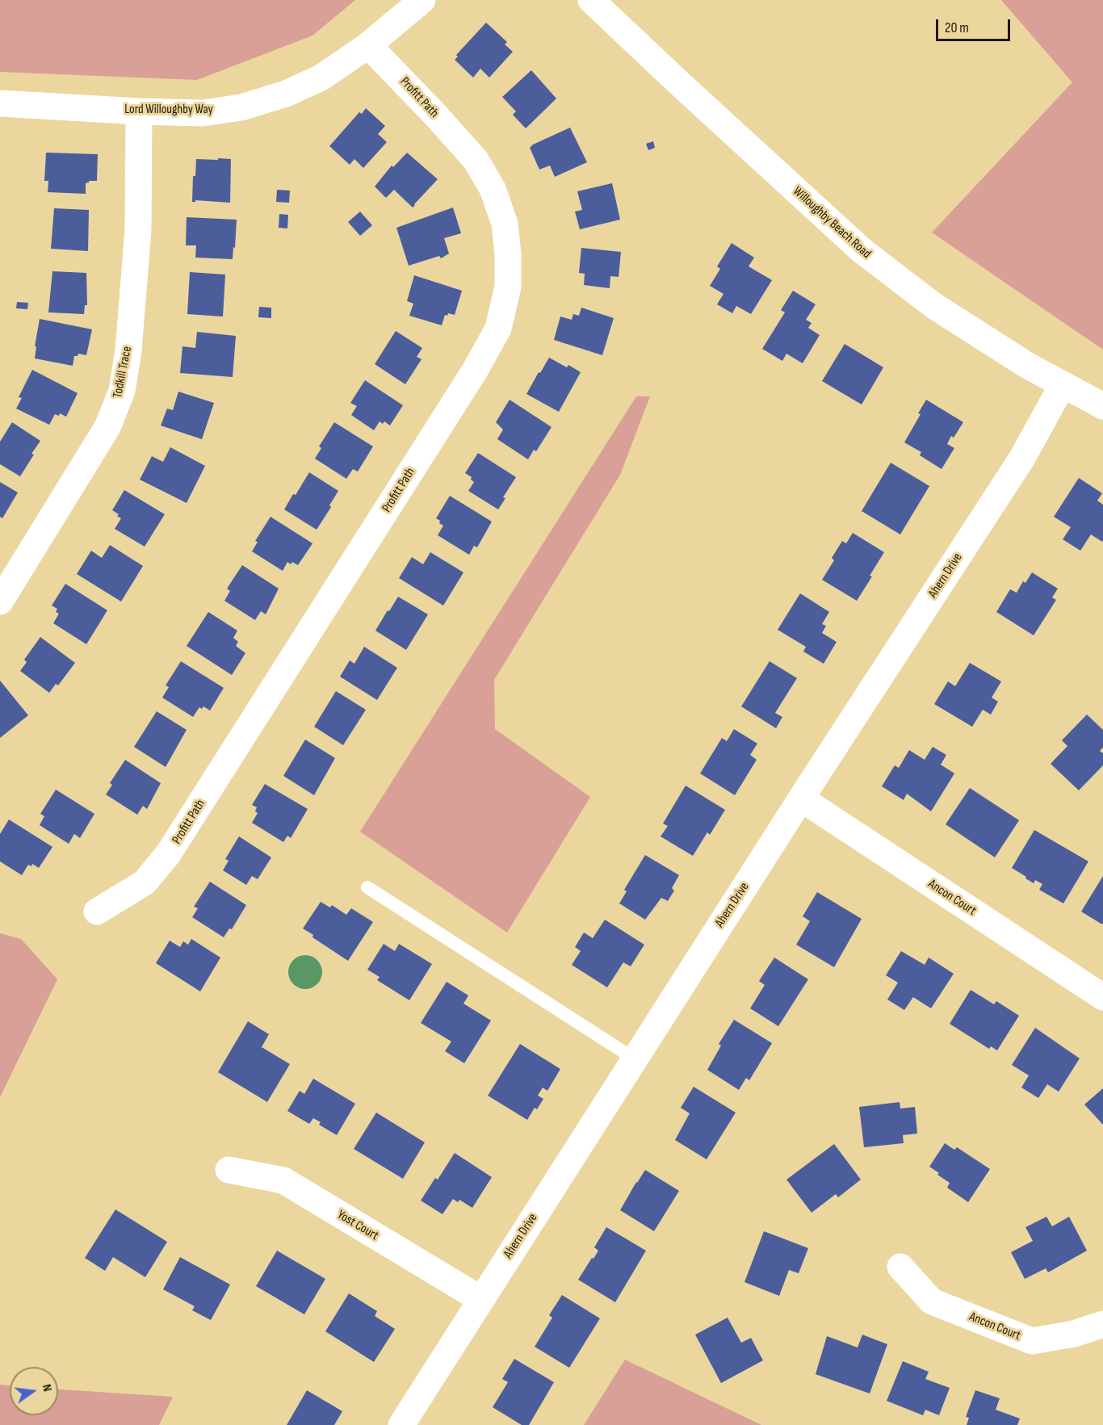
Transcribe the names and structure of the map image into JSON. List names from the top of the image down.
{
  "streets": {
    "street": [
      "Profitt Path",
      "Lord Willoughby Way",
      "Willoughby Beach Road",
      "Todkill Trace",
      "Ahern Drive",
      "Ancon Court",
      "Yost Court"
    ]
  },
  "crossings": [
    ["Profitt Path", "Lord Willoughby Way"],
    ["Lord Willoughby Way", "Todkill Trace"],
    ["Willoughby Beach Road", "Ahern Drive"],
    ["Ahern Drive", "Ancon Court"],
    ["Ahern Drive", "Yost Court"]
  ],
  "scale_bar": "20 m",
  "north": "right"
}
